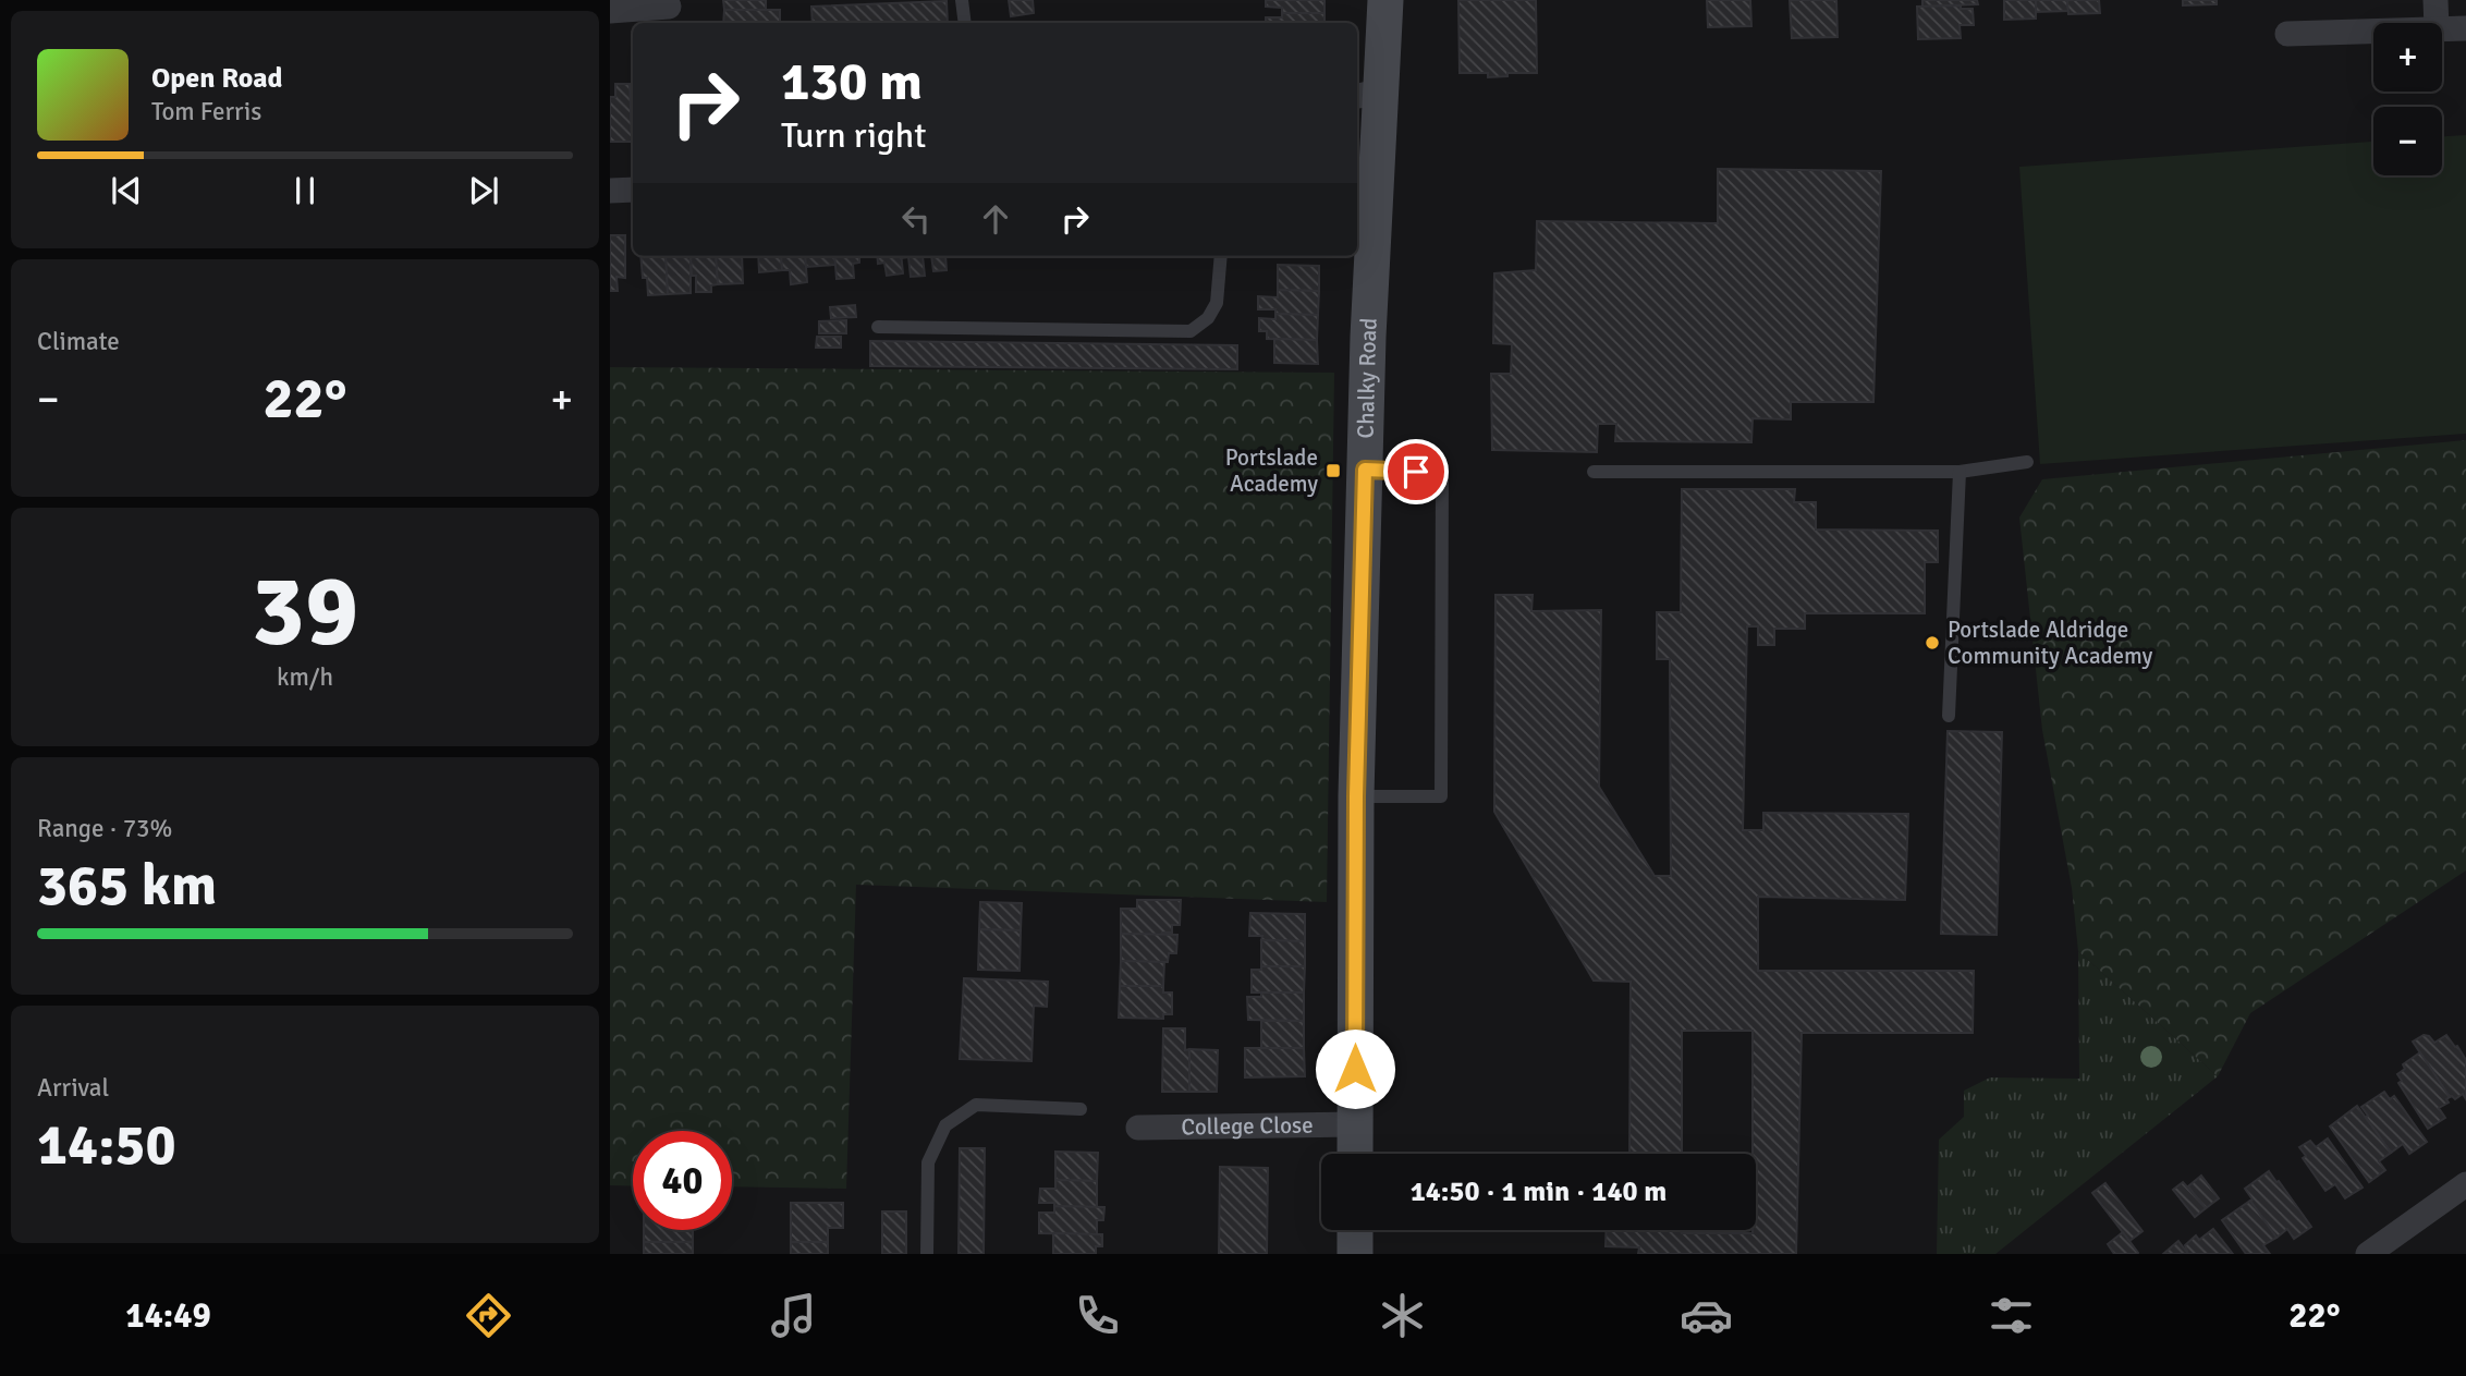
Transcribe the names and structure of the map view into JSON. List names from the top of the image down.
{
  "streets": {
    "street": ["Chalky Road", "College Close"]
  },
  "crossings": [
    ["Chalky Road", "College Close"]
  ],
  "places": {
    "transit": ["Portslade Academy"],
    "other": ["Portslade Aldridge Community Academy"]
  },
  "page": {
    "map_buttons": ["+", "−"],
    "turn": ["130 m", "Turn right"],
    "song": ["Open Road", "Tom Ferris"],
    "tile": [
      "Climate",
      ["39", "km/h"],
      ["Range · 73%", "365 km"],
      ["Arrival", "14:50"]
    ],
    "heat": ["−", "22°", "+"],
    "limit": "40",
    "trip": "14:50 · 1 min · 140 m",
    "tabs": ["14:49", "22°"]
  }
}
